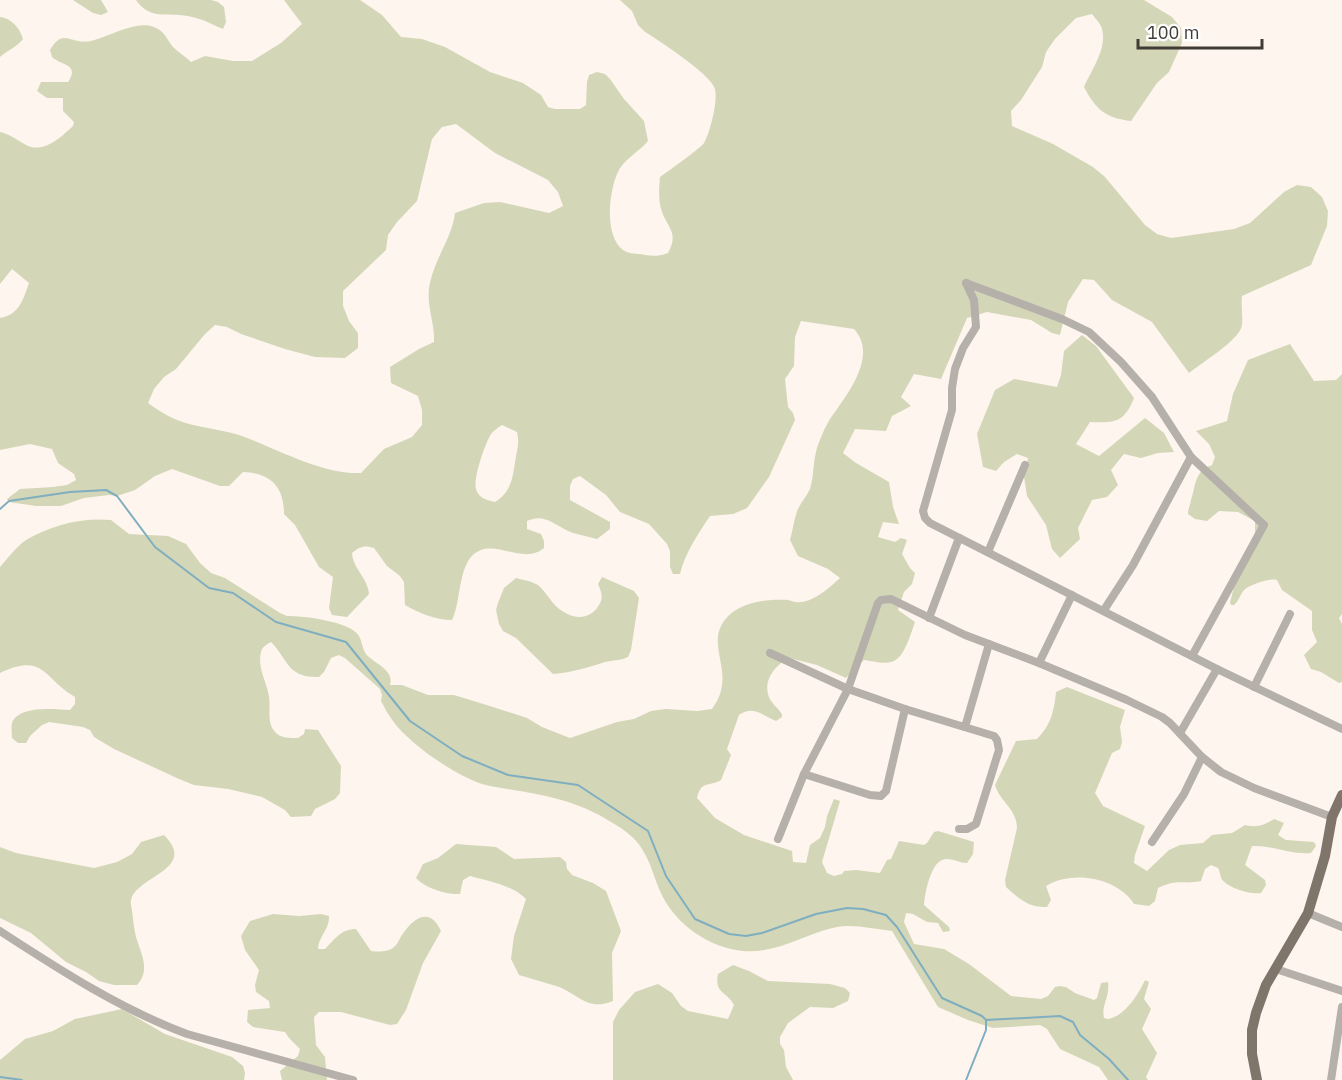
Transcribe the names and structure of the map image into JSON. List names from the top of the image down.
{
  "scale_bar": "100 m"
}
